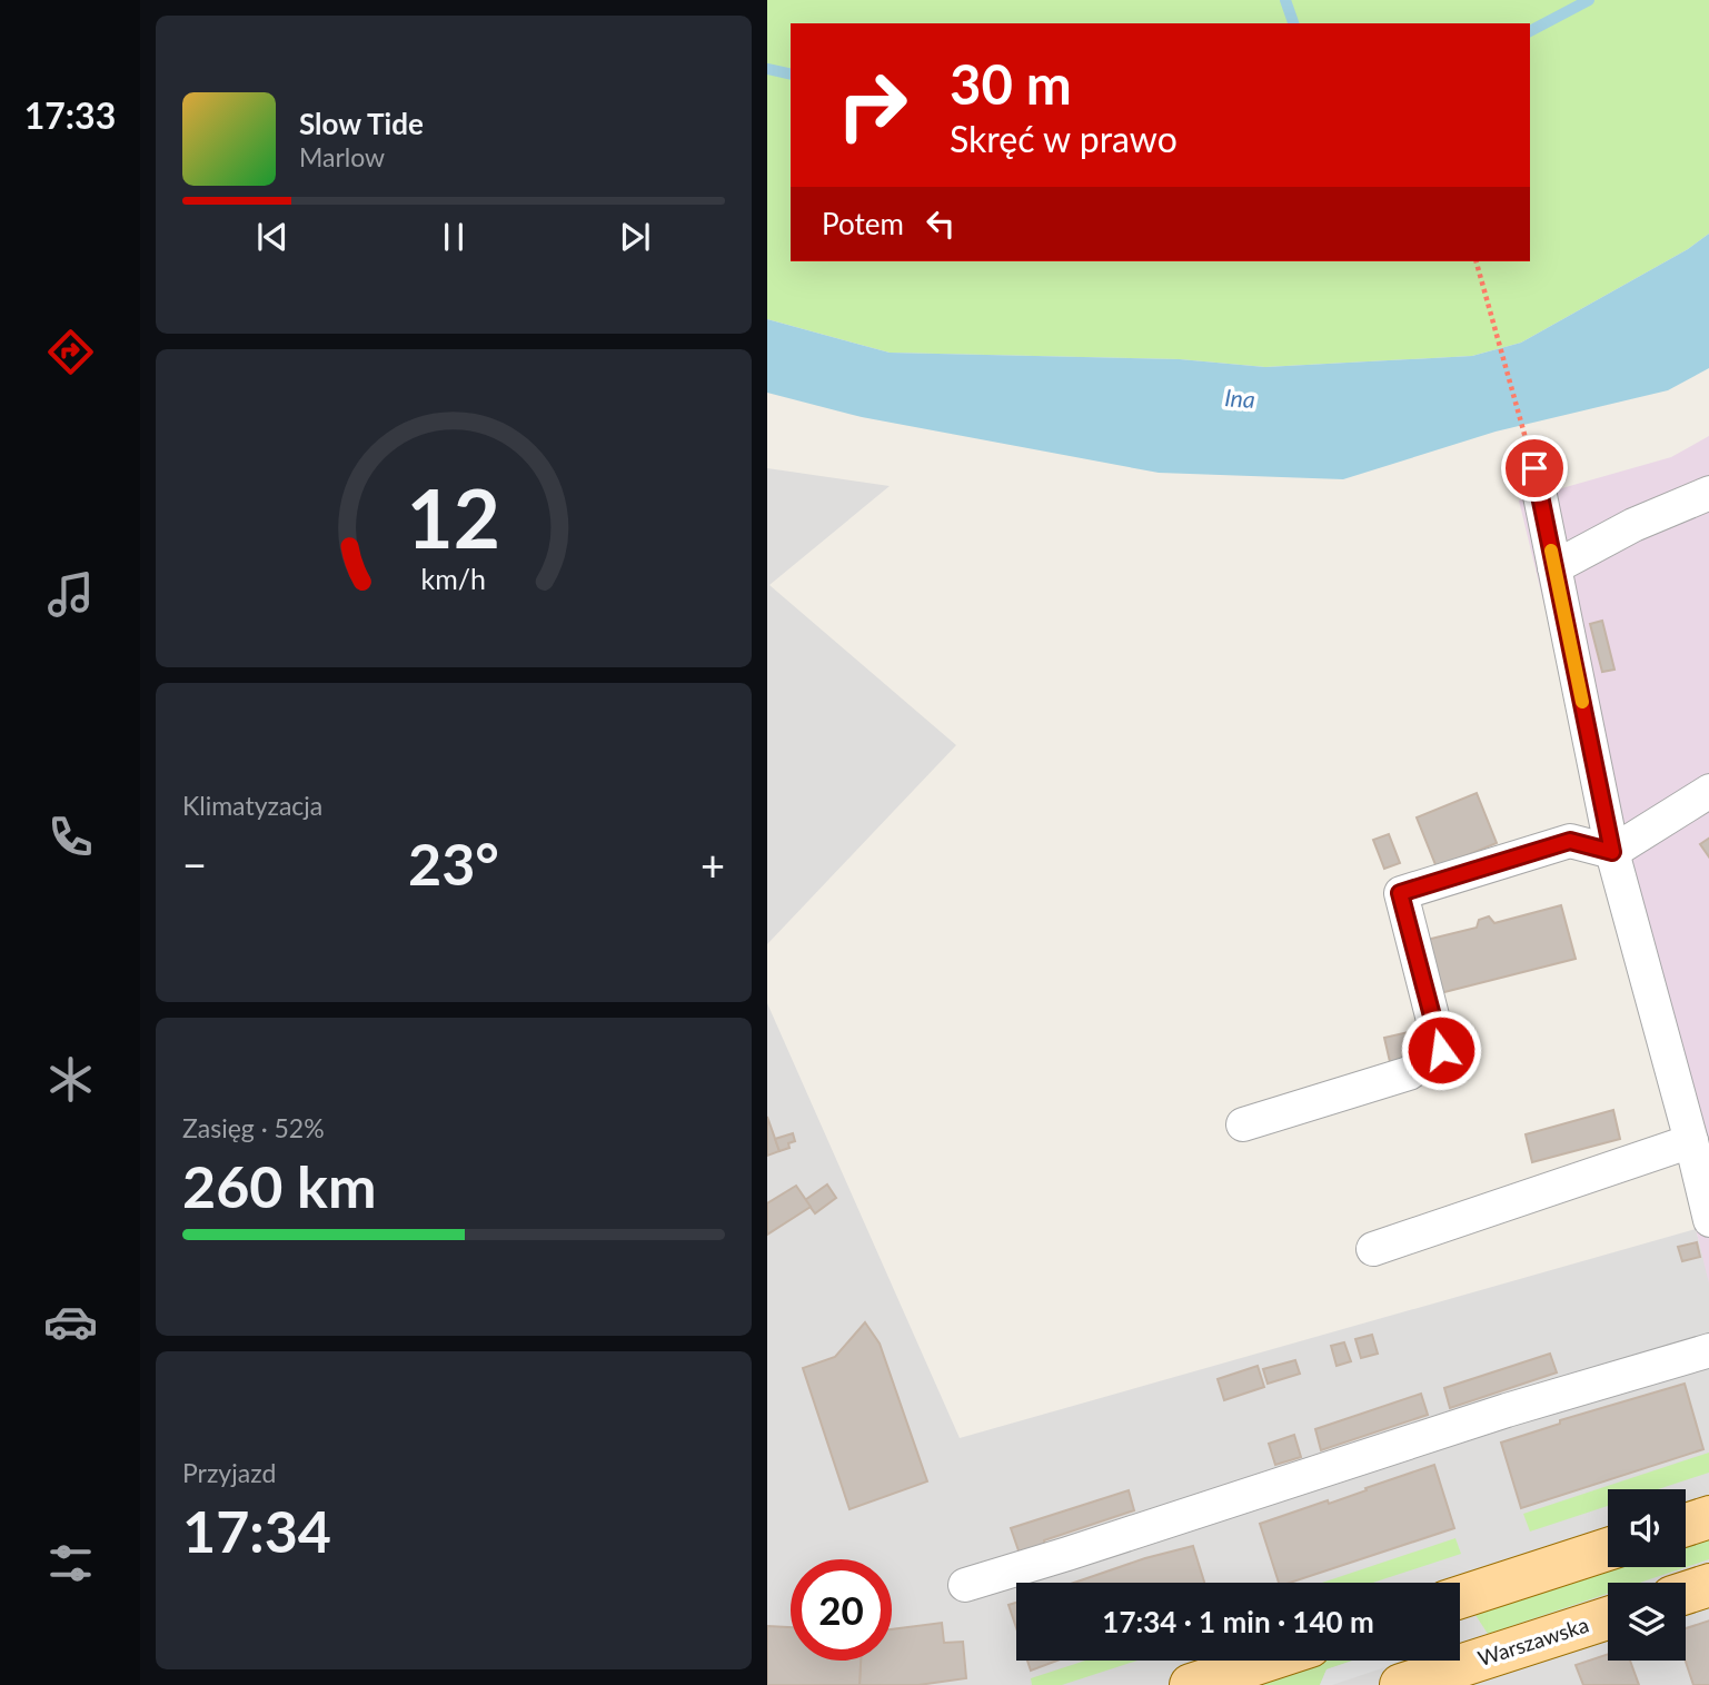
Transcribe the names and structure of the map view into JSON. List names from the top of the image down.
{
  "streets": {
    "main road": ["Warszawska"]
  },
  "water": ["Ina"],
  "page": {
    "tabs": "17:33",
    "turn": ["30 m", "Skręć w prawo"],
    "song": ["Slow Tide", "Marlow"],
    "then": "Potem",
    "tile": [
      "Klimatyzacja",
      ["Zasięg · 52%", "260 km"],
      ["Przyjazd", "17:34"]
    ],
    "heat": ["−", "23°", "+"],
    "limit": "20",
    "trip": "17:34 · 1 min · 140 m",
    "gauge": ["12", "km/h"]
  }
}
